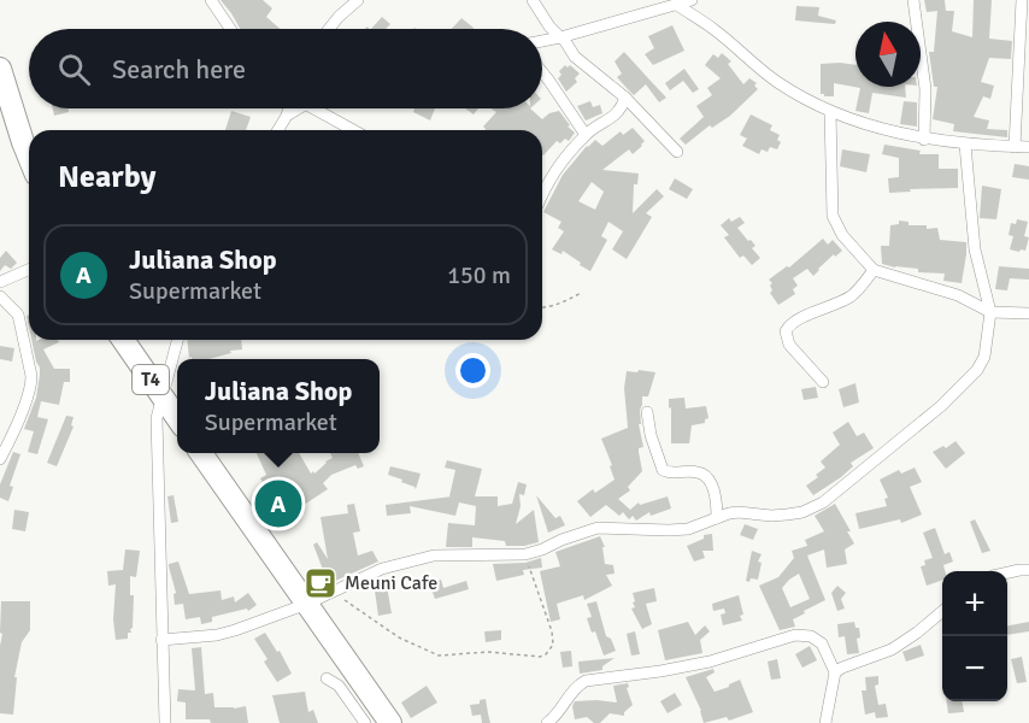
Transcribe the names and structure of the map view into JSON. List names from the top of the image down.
{
  "streets": {
    "highway": ["T4"]
  },
  "places": {
    "cafe": ["Meuni Cafe"]
  },
  "north": "top",
  "page": {
    "search": "Search here",
    "heading": "Nearby",
    "list": [
      {
        "mark": "A",
        "name": "Juliana Shop",
        "note": "Supermarket",
        "value": "150 m"
      }
    ],
    "popup": ["Juliana Shop", "Supermarket"],
    "pins": "A",
    "map_buttons": ["+", "−"]
  }
}
